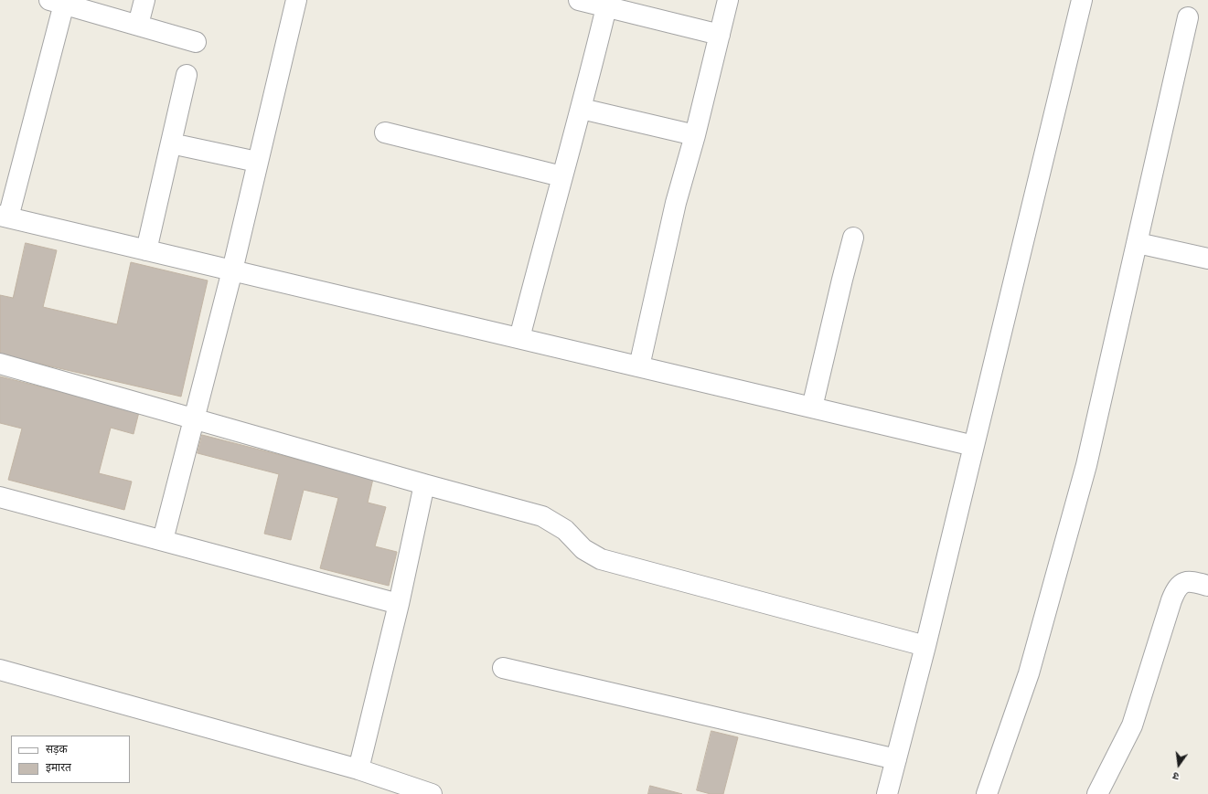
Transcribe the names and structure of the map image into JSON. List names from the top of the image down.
{
  "legend": ["सड़क", "इमारत"],
  "north": "bottom"
}
